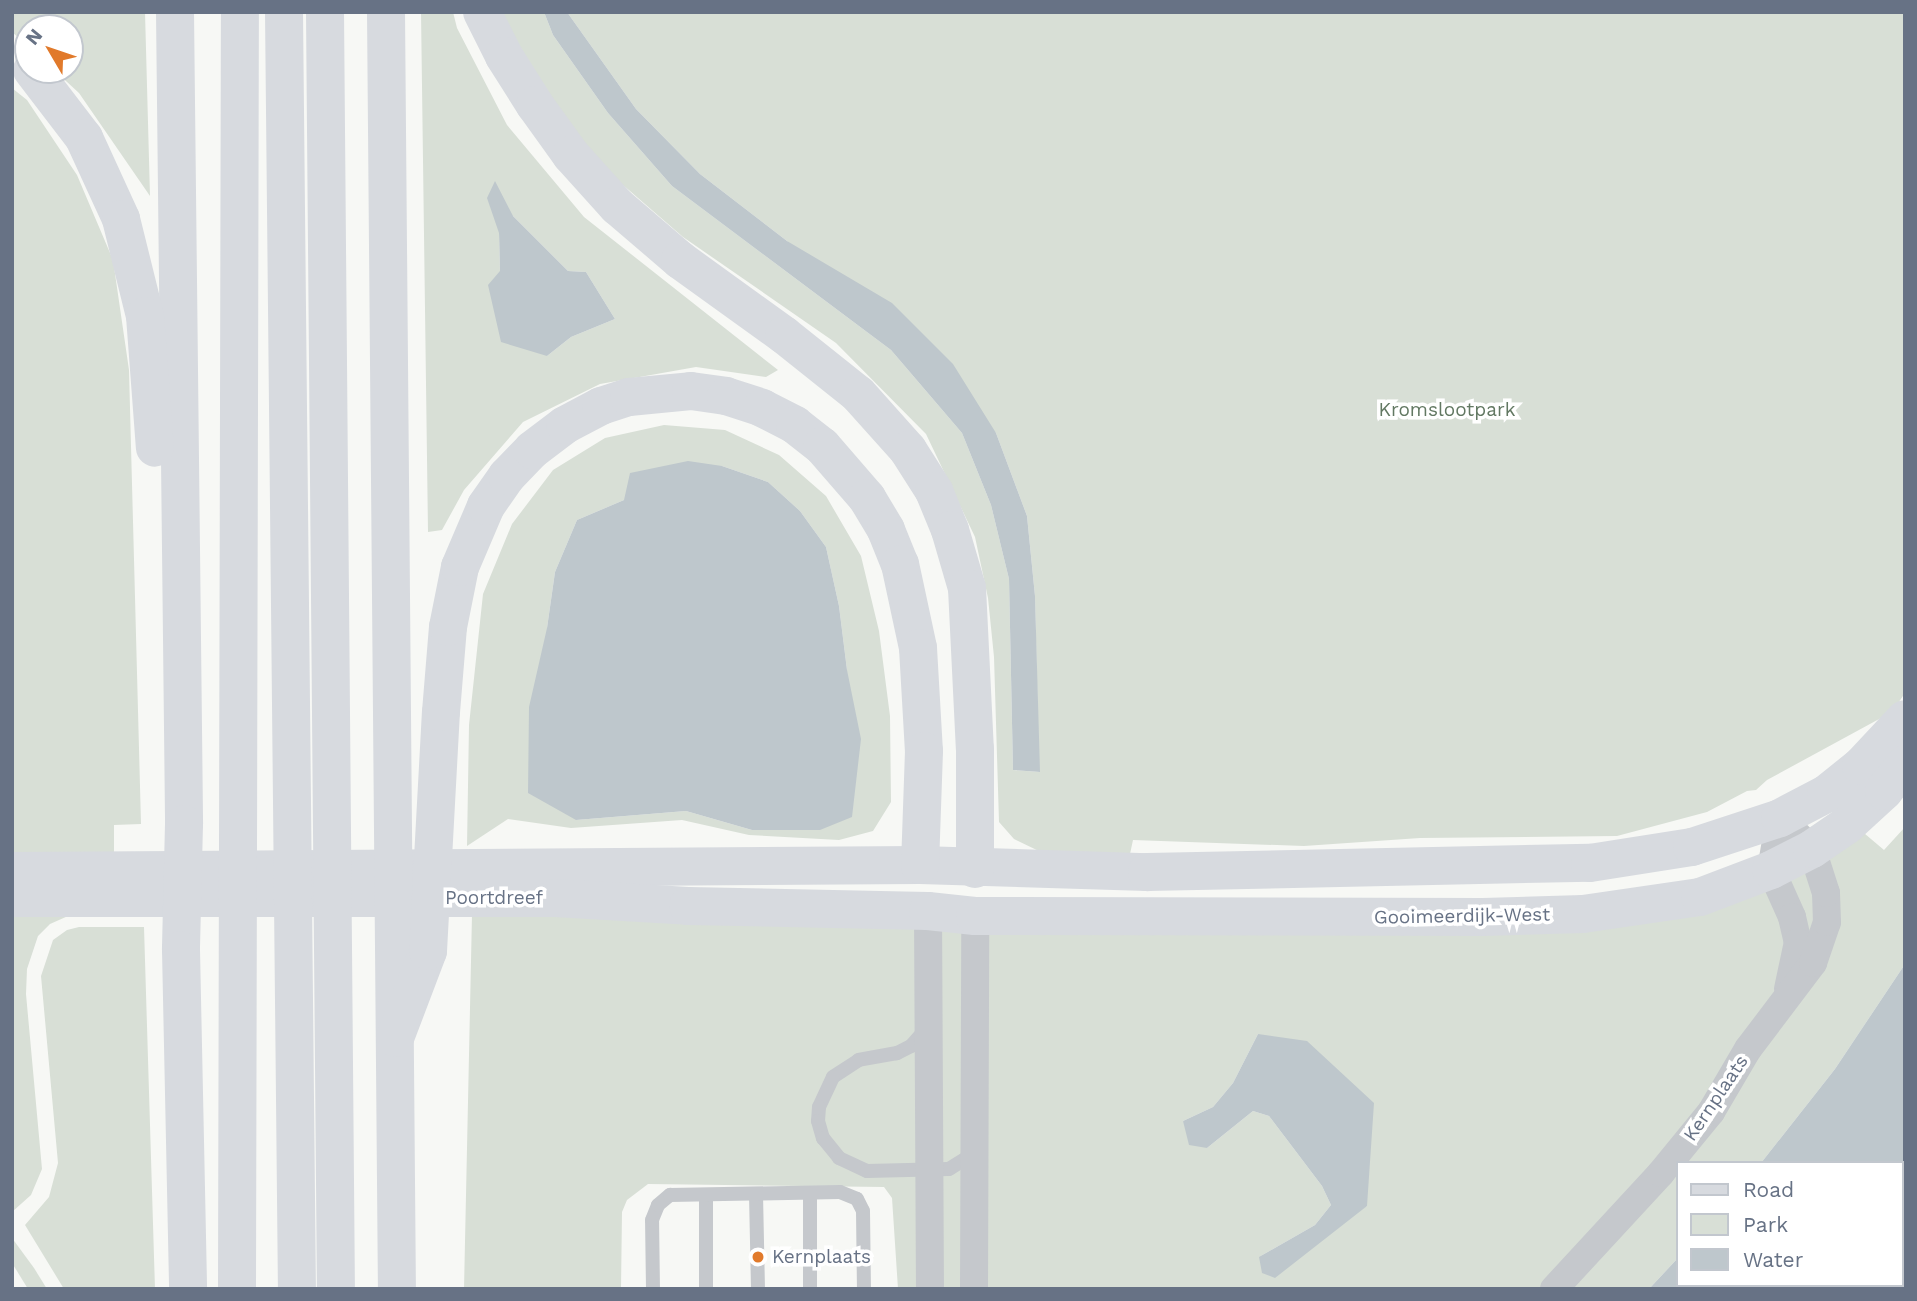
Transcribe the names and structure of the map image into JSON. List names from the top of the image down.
{
  "streets": {
    "main road": ["Poortdreef", "Gooimeerdijk-West"],
    "street": ["Kernplaats"]
  },
  "crossings": [
    ["Poortdreef", "Gooimeerdijk-West"],
    ["Gooimeerdijk-West", "Kernplaats"]
  ],
  "parks": ["Kromslootpark"],
  "places": ["Kernplaats"],
  "legend": ["Road", "Park", "Water"],
  "north": "top left"
}
